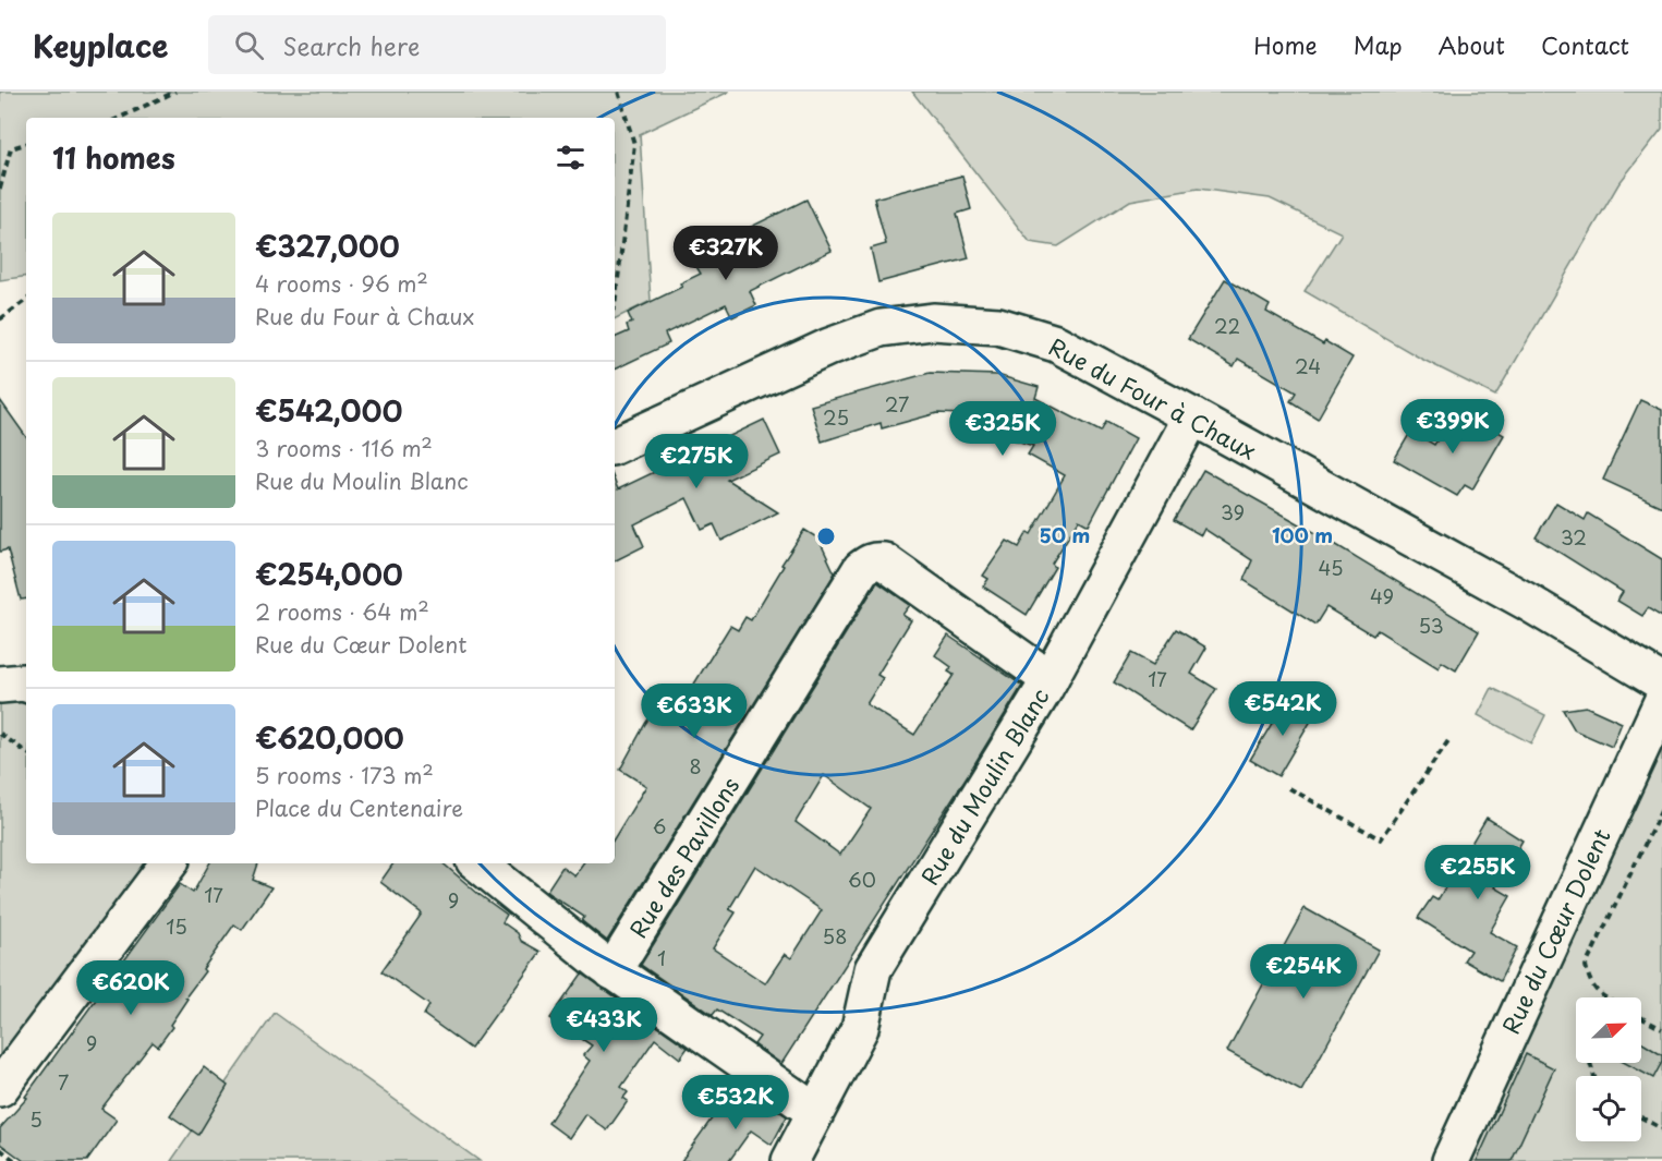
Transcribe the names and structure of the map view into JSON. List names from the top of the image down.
{
  "streets": {
    "street": [
      "Rue du Four à Chaux",
      "Rue du Moulin Blanc",
      "Rue des Pavillons",
      "Rue du Cœur Dolent"
    ]
  },
  "crossings": [
    ["Rue du Four à Chaux", "Rue du Moulin Blanc"],
    ["Rue du Moulin Blanc", "Rue des Pavillons"]
  ],
  "house_numbers": [
    "22",
    "24",
    "27",
    "25",
    "39",
    "32",
    "45",
    "49",
    "53",
    "17",
    "8",
    "6",
    "60",
    "17",
    "9",
    "15",
    "58",
    "1",
    "9",
    "7",
    "5"
  ],
  "north": "top right",
  "page": {
    "header": "Keyplace",
    "search": "Search here",
    "nav": [
      "Home",
      "Map",
      "About",
      "Contact"
    ],
    "heading": "11 homes",
    "list": [
      {
        "name": "€327,000",
        "note": "4 rooms · 96 m² · Rue du Four à Chaux"
      },
      {
        "name": "€542,000",
        "note": "3 rooms · 116 m² · Rue du Moulin Blanc"
      },
      {
        "name": "€254,000",
        "note": "2 rooms · 64 m² · Rue du Cœur Dolent"
      },
      {
        "name": "€620,000",
        "note": "5 rooms · 173 m² · Place du Centenaire"
      }
    ],
    "price": [
      "€327K",
      "€399K",
      "€325K",
      "€275K",
      "€542K",
      "€633K",
      "€255K",
      "€254K",
      "€620K",
      "€433K",
      "€532K"
    ]
  },
  "rings": ["50 m", "100 m"]
}
